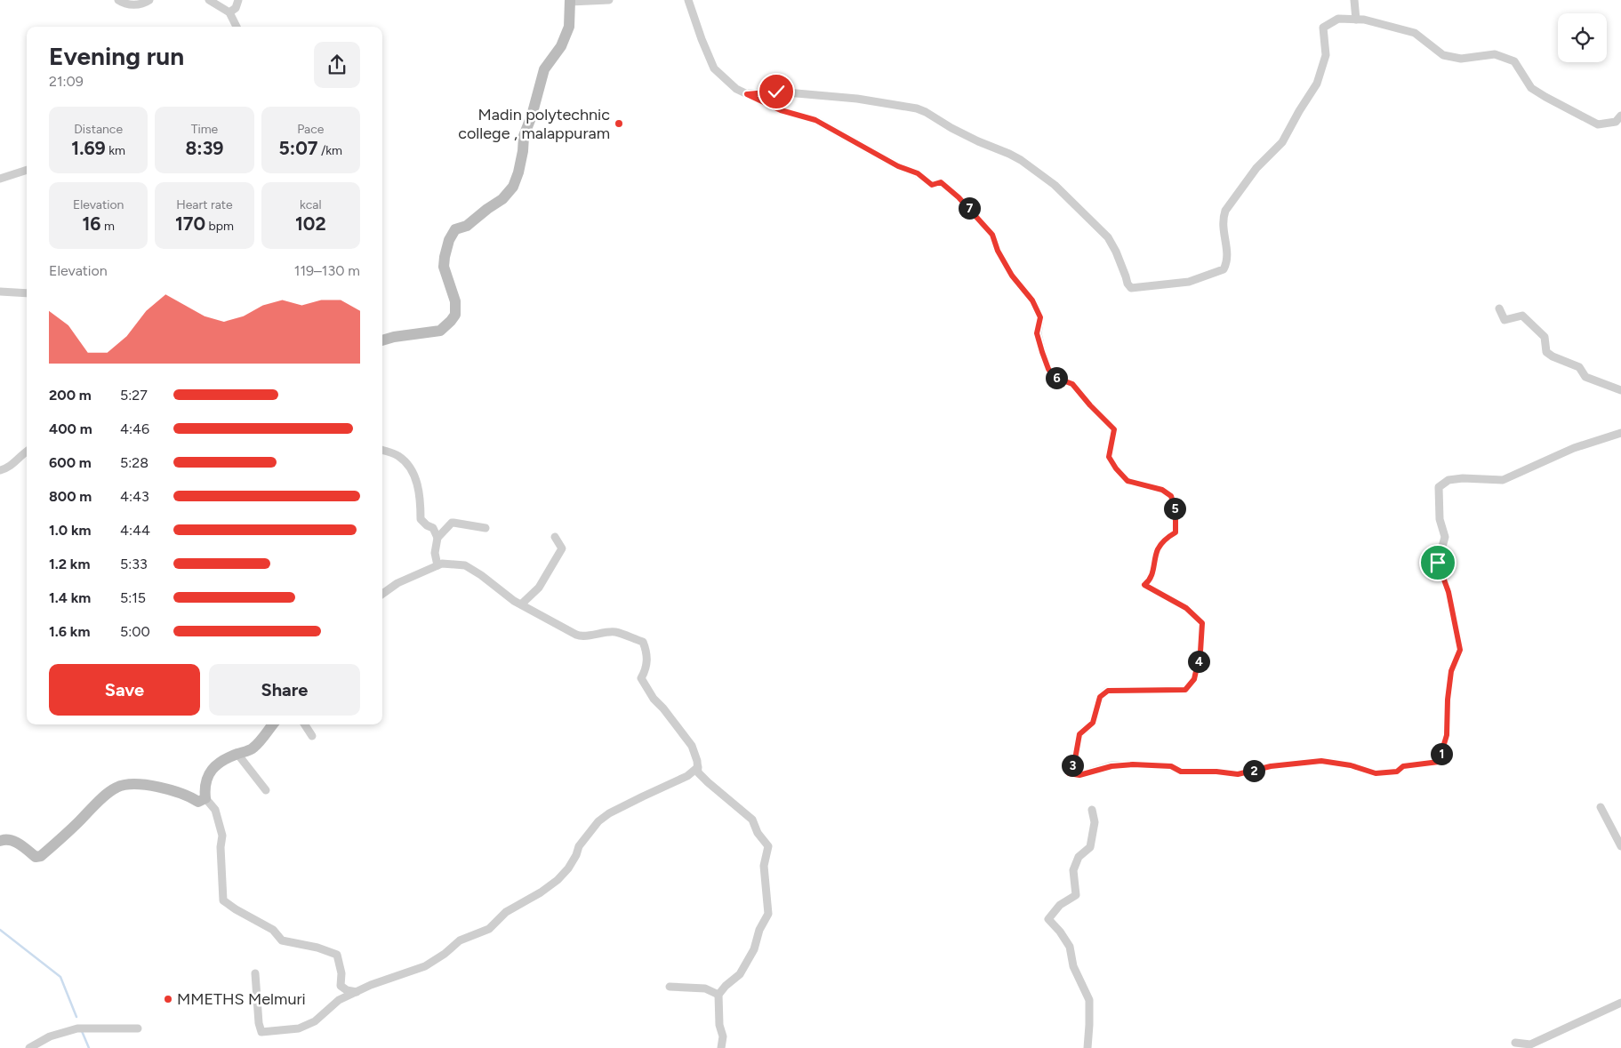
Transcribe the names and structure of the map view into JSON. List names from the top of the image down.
{
  "places": ["Madin polytechnic college , malappuram", "MMETHS Melmuri"],
  "page": {
    "heading": ["Evening run", "21:09"],
    "stats": [
      ["Distance", "1.69 km"],
      ["Time", "8:39"],
      ["Pace", "5:07 /km"],
      ["Elevation", "16 m"],
      ["Heart rate", "170 bpm"],
      ["kcal", "102"]
    ],
    "pins": [
      "7",
      "6",
      "5",
      "4",
      "1",
      "3",
      "2"
    ],
    "chart": ["Elevation", "119–130 m"],
    "list": [
      {
        "name": "200 m",
        "note": "5:27"
      },
      {
        "name": "400 m",
        "note": "4:46"
      },
      {
        "name": "600 m",
        "note": "5:28"
      },
      {
        "name": "800 m",
        "note": "4:43"
      },
      {
        "name": "1.0 km",
        "note": "4:44"
      },
      {
        "name": "1.2 km",
        "note": "5:33"
      },
      {
        "name": "1.4 km",
        "note": "5:15"
      },
      {
        "name": "1.6 km",
        "note": "5:00"
      }
    ],
    "buttons": ["Save", "Share"]
  }
}
